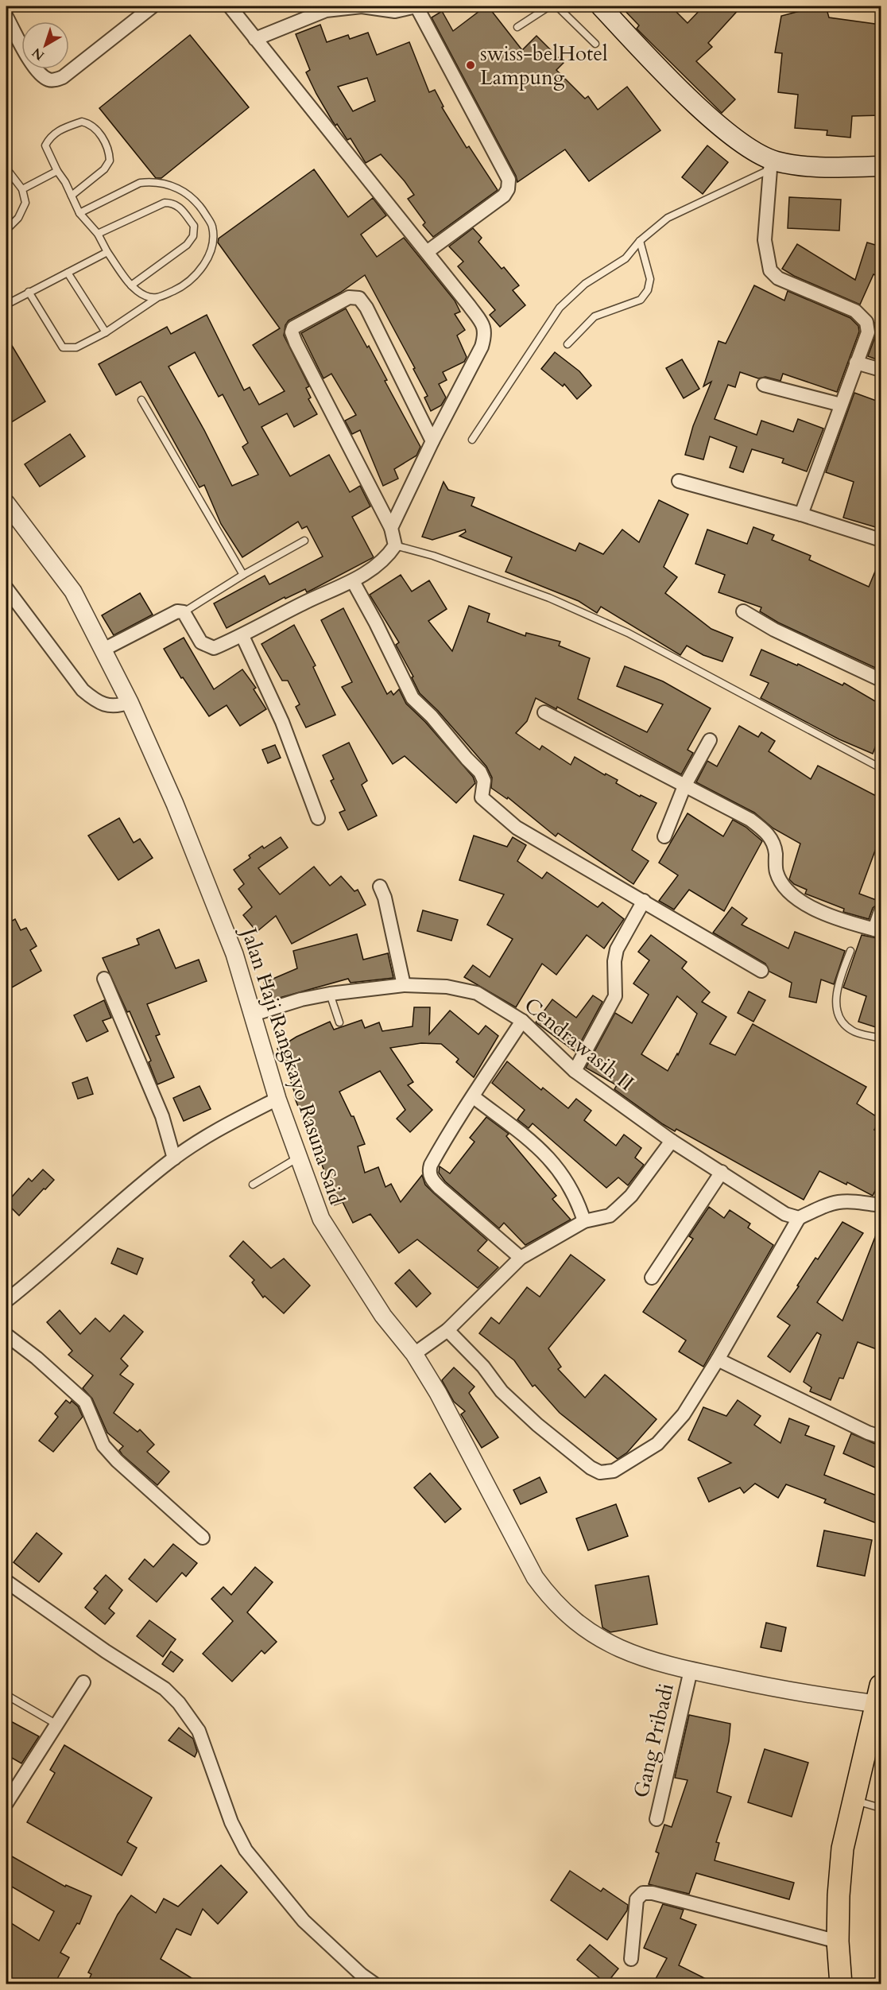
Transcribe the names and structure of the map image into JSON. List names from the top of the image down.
{
  "streets": {
    "street": ["Cendrawasih II", "Jalan Haji Rangkayo Rasuna Said", "Gang Pribadi"]
  },
  "crossings": [
    ["Cendrawasih II", "Jalan Haji Rangkayo Rasuna Said"],
    ["Jalan Haji Rangkayo Rasuna Said", "Gang Pribadi"]
  ],
  "places": ["swiss-belHotel Lampung"],
  "north": "bottom left"
}
